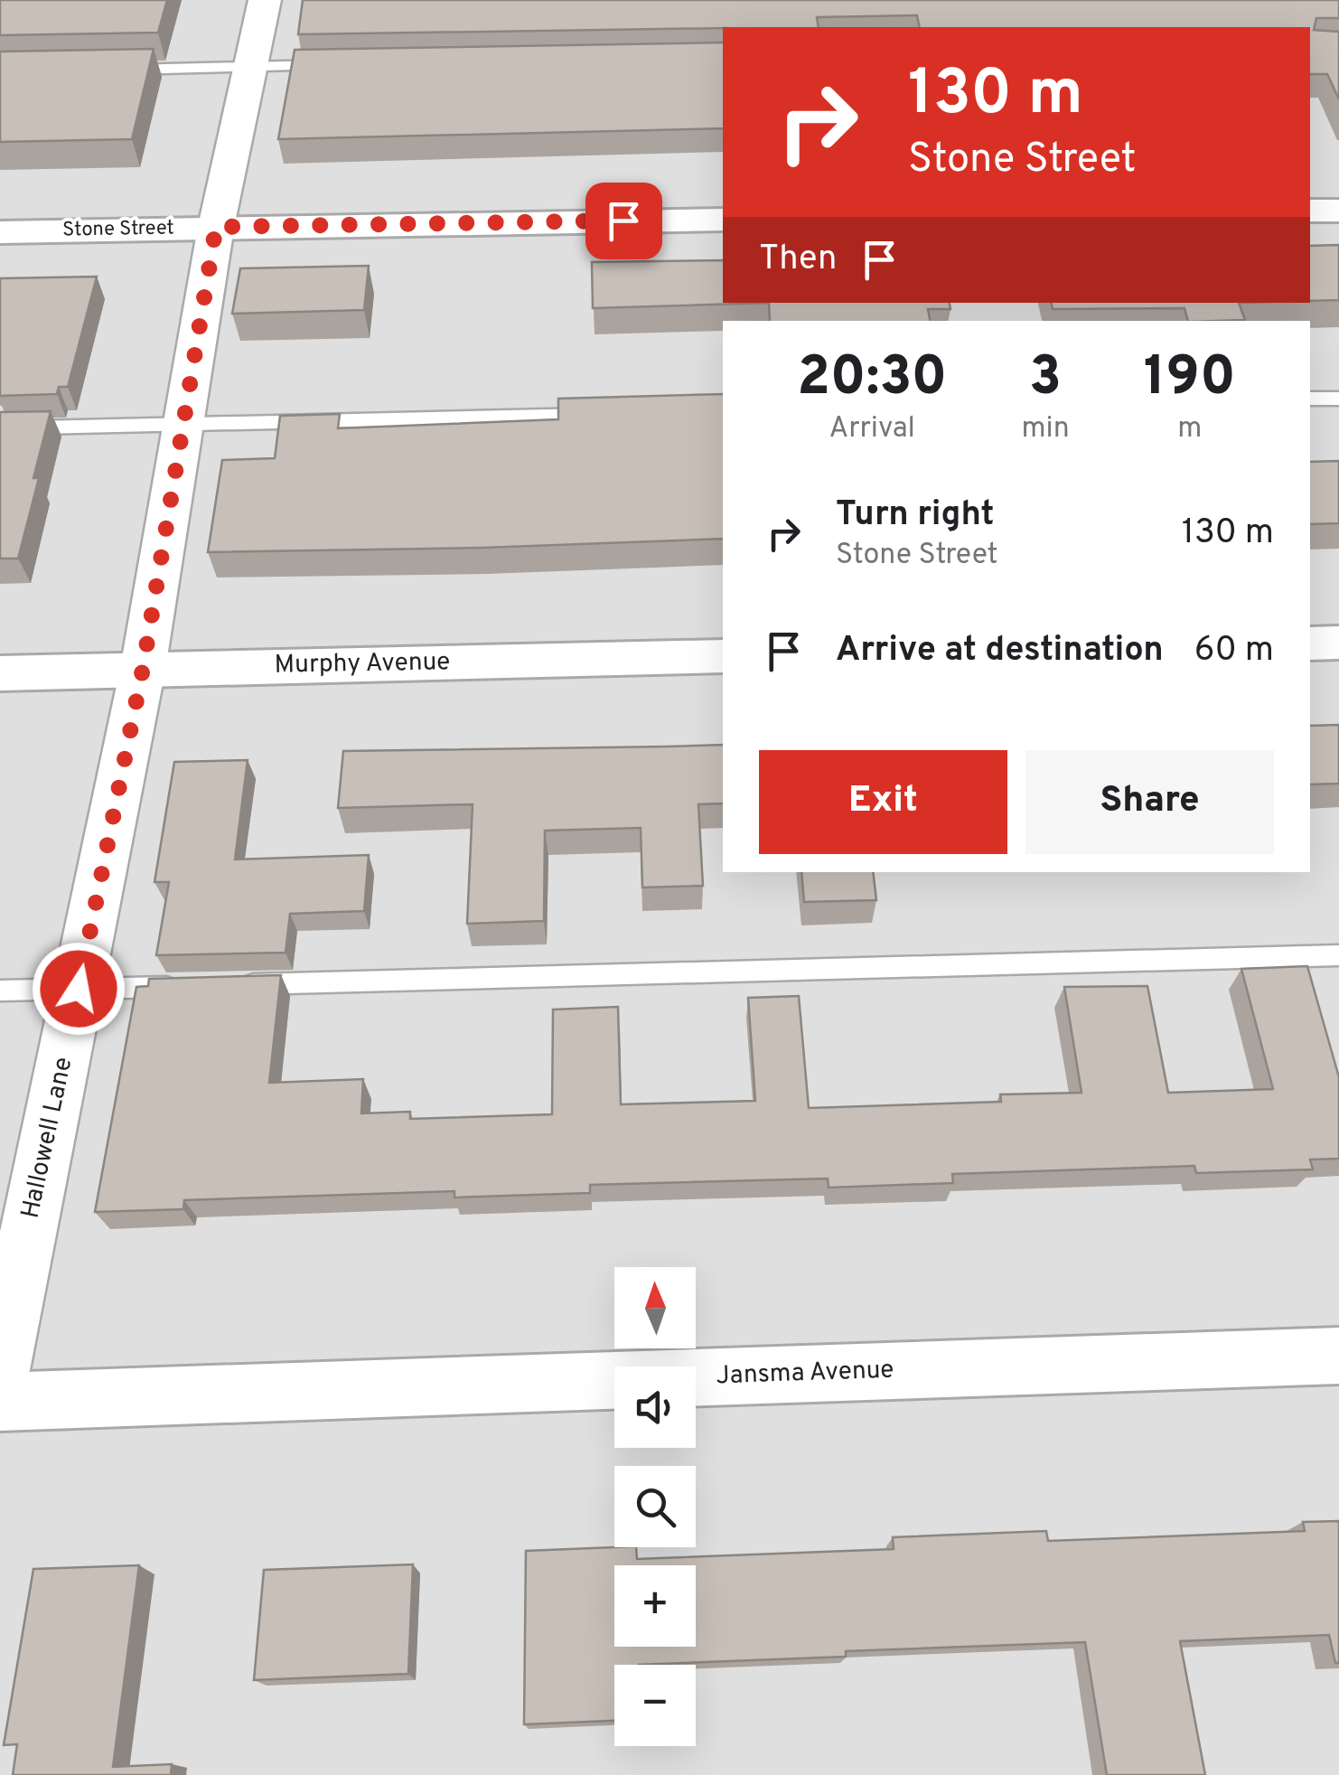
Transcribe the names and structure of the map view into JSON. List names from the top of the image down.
{
  "streets": {
    "street": [
      "Stone Street",
      "Murphy Avenue",
      "Hallowell Lane",
      "Jansma Avenue"
    ]
  },
  "crossings": [
    ["Stone Street", "Hallowell Lane"],
    ["Murphy Avenue", "Hallowell Lane"]
  ],
  "north": "top",
  "page": {
    "turn": ["130 m", "Stone Street"],
    "then": "Then",
    "eta": [
      "20:30",
      "Arrival",
      "3",
      "min",
      "190",
      "m"
    ],
    "list": [
      {
        "name": "Turn right",
        "note": "Stone Street",
        "value": "130 m"
      },
      {
        "name": "Arrive at destination",
        "value": "60 m"
      }
    ],
    "buttons": ["Exit", "Share"],
    "map_buttons": ["+", "−"]
  }
}
